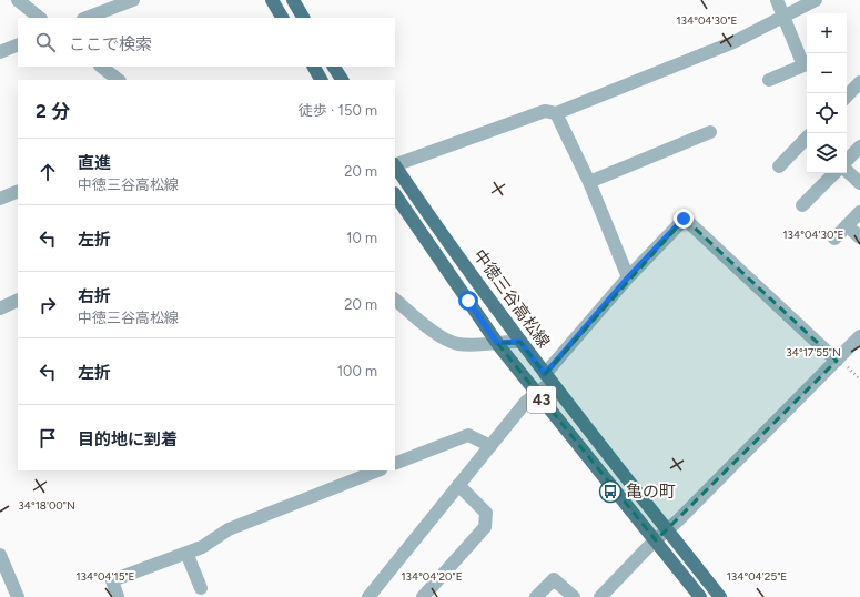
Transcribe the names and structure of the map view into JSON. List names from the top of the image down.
{
  "streets": {
    "main road": ["中徳三谷高松線", "43"]
  },
  "places": {
    "bus stop": ["亀の町"]
  },
  "page": {
    "map_buttons": ["+", "−"],
    "search": "ここで検索",
    "heading": ["2 分", "徒歩 · 150 m"],
    "list": [
      ["直進", "中徳三谷高松線", "20 m"],
      ["左折", "10 m"],
      ["右折", "中徳三谷高松線", "20 m"],
      ["左折", "100 m"],
      "目的地に到着"
    ]
  },
  "coordinates": [
    "134°04'30\"E",
    "34°17'55\"N",
    "34°18'00\"N",
    "134°04'15\"E",
    "134°04'20\"E",
    "134°04'25\"E"
  ]
}
